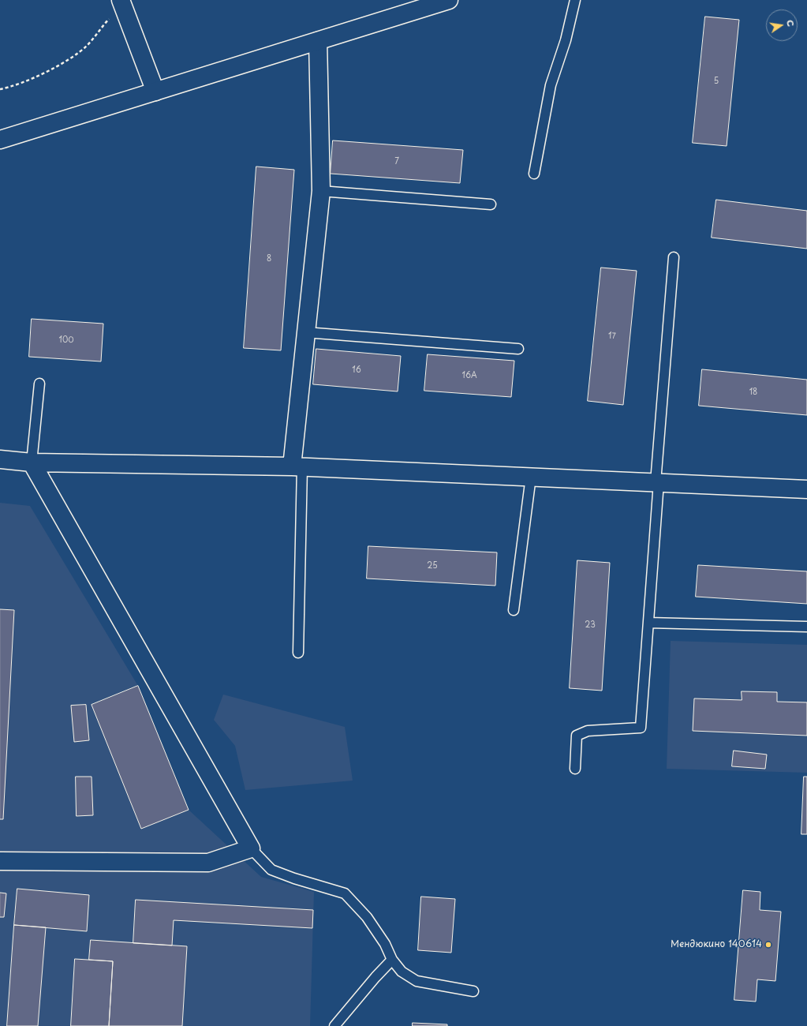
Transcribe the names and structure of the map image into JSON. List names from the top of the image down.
{
  "places": ["Мендюкино 140614"],
  "house_numbers": [
    "5",
    "7",
    "8",
    "17",
    "100",
    "16",
    "16А",
    "18",
    "25",
    "23"
  ],
  "north": "right"
}
